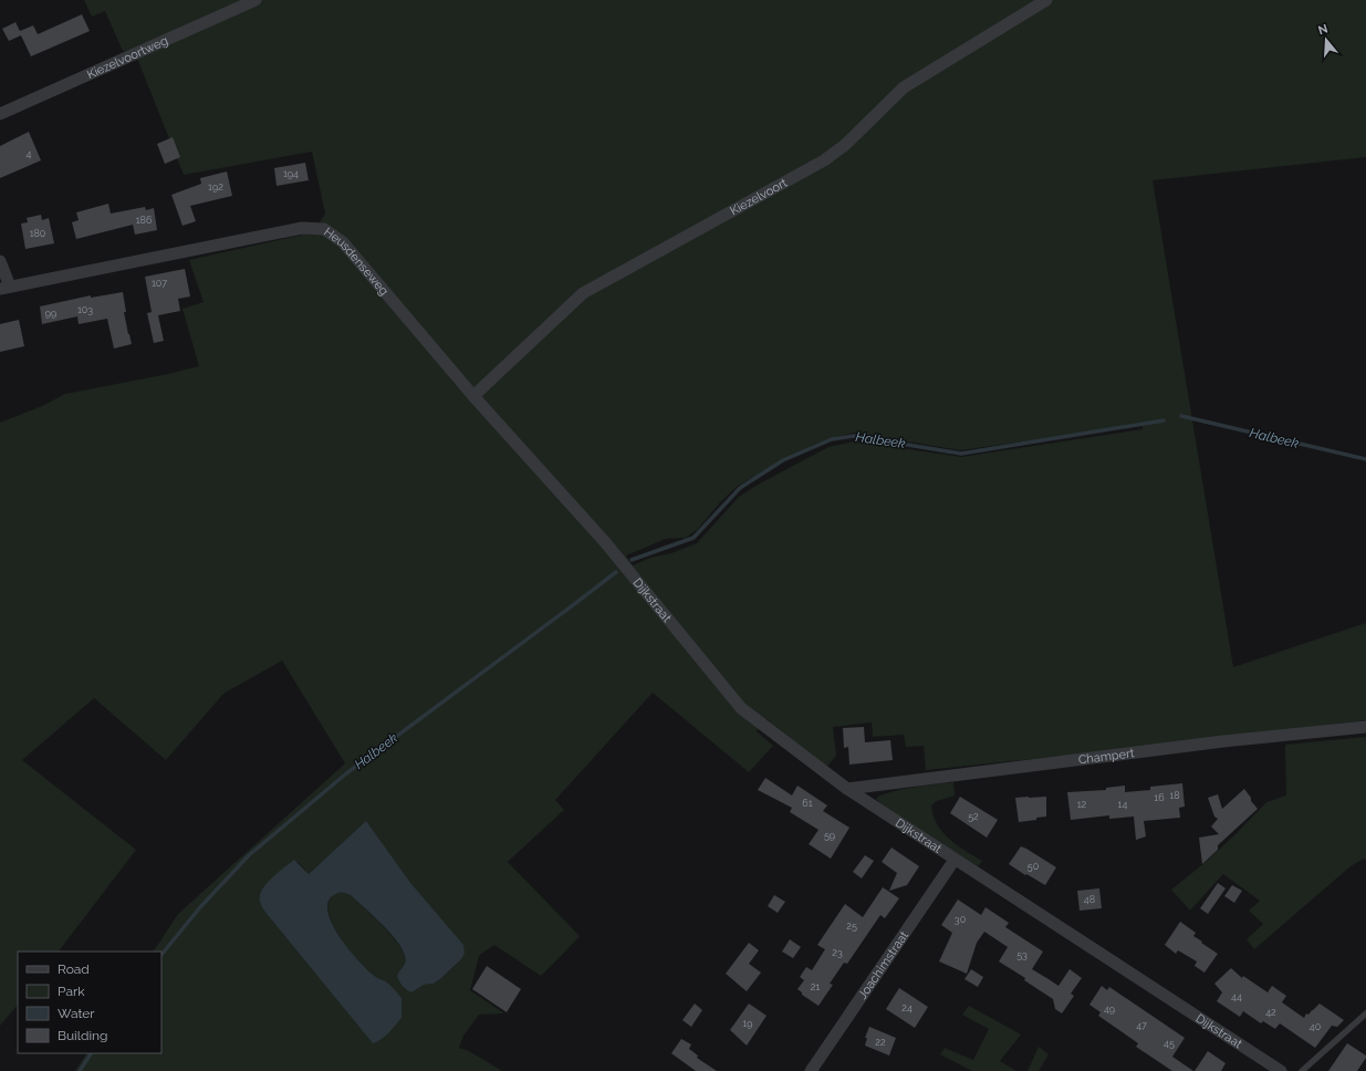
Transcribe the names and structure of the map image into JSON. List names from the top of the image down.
{
  "streets": {
    "street": [
      "Kiezelvoortweg",
      "Kiezelvoort",
      "Heusdenseweg",
      "Dijkstraat",
      "Champert",
      "Joachimstraat"
    ]
  },
  "crossings": [
    ["Kiezelvoort", "Heusdenseweg"],
    ["Heusdenseweg", "Dijkstraat"],
    ["Dijkstraat", "Champert"],
    ["Dijkstraat", "Joachimstraat"]
  ],
  "water": ["Halbeek"],
  "house_numbers": [
    "4",
    "194",
    "192",
    "186",
    "180",
    "107",
    "103",
    "99",
    "18",
    "16",
    "61",
    "12",
    "14",
    "52",
    "59",
    "50",
    "48",
    "30",
    "25",
    "23",
    "53",
    "21",
    "44",
    "24",
    "49",
    "42",
    "19",
    "47",
    "40",
    "22",
    "45"
  ],
  "legend": [
    "Road",
    "Park",
    "Water",
    "Building"
  ],
  "north": "top"
}
